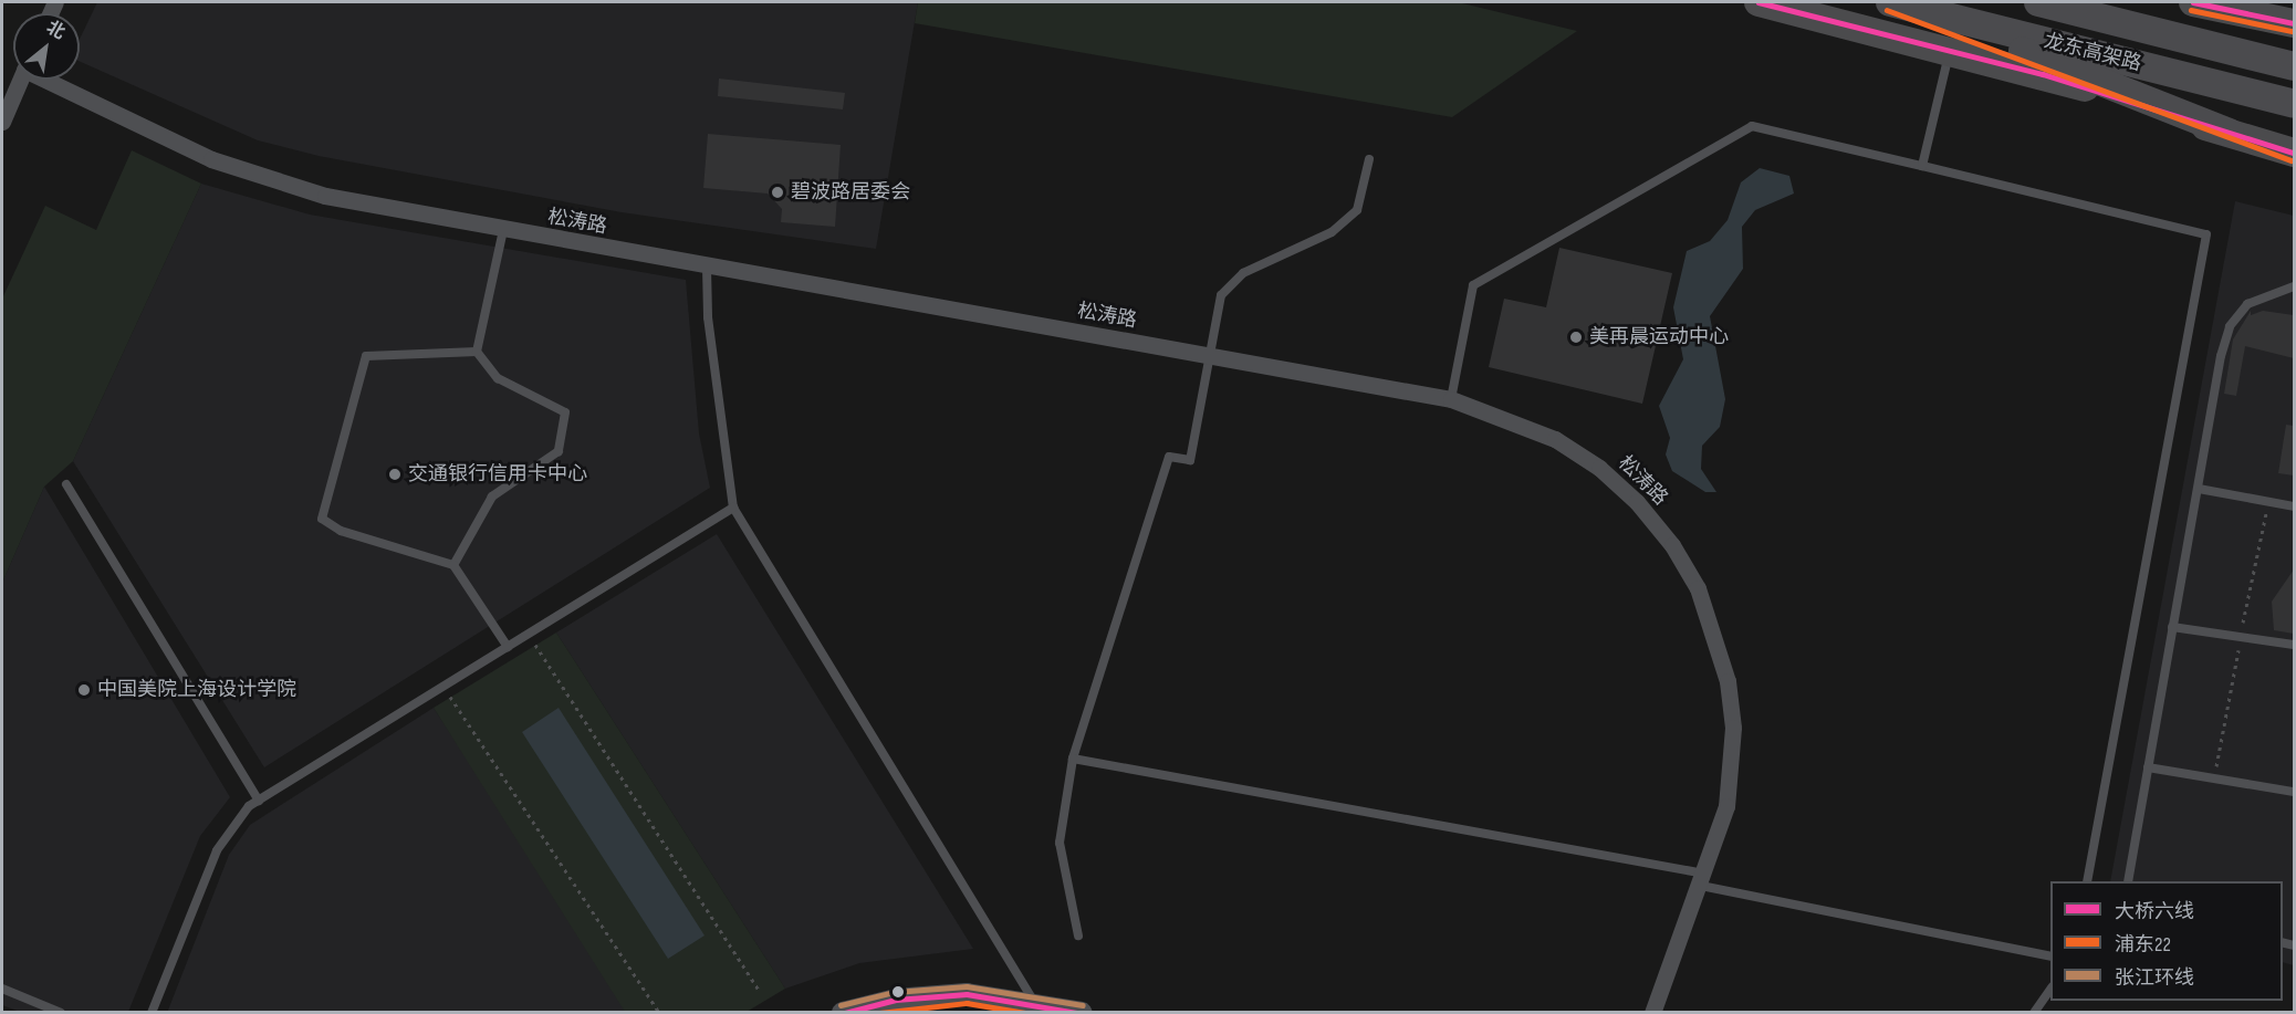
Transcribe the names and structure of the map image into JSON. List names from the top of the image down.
{
  "streets": {
    "highway": ["龙东高架路"],
    "street": ["松涛路"]
  },
  "places": [
    "碧波路居委会",
    "美再晨运动中心",
    "交通银行信用卡中心",
    "中国美院上海设计学院"
  ],
  "lines": ["transit line 大桥六线", "transit line 浦东22", "transit line 张江环线"],
  "legend": ["大桥六线", "浦东22", "张江环线"],
  "north": "top right"
}
